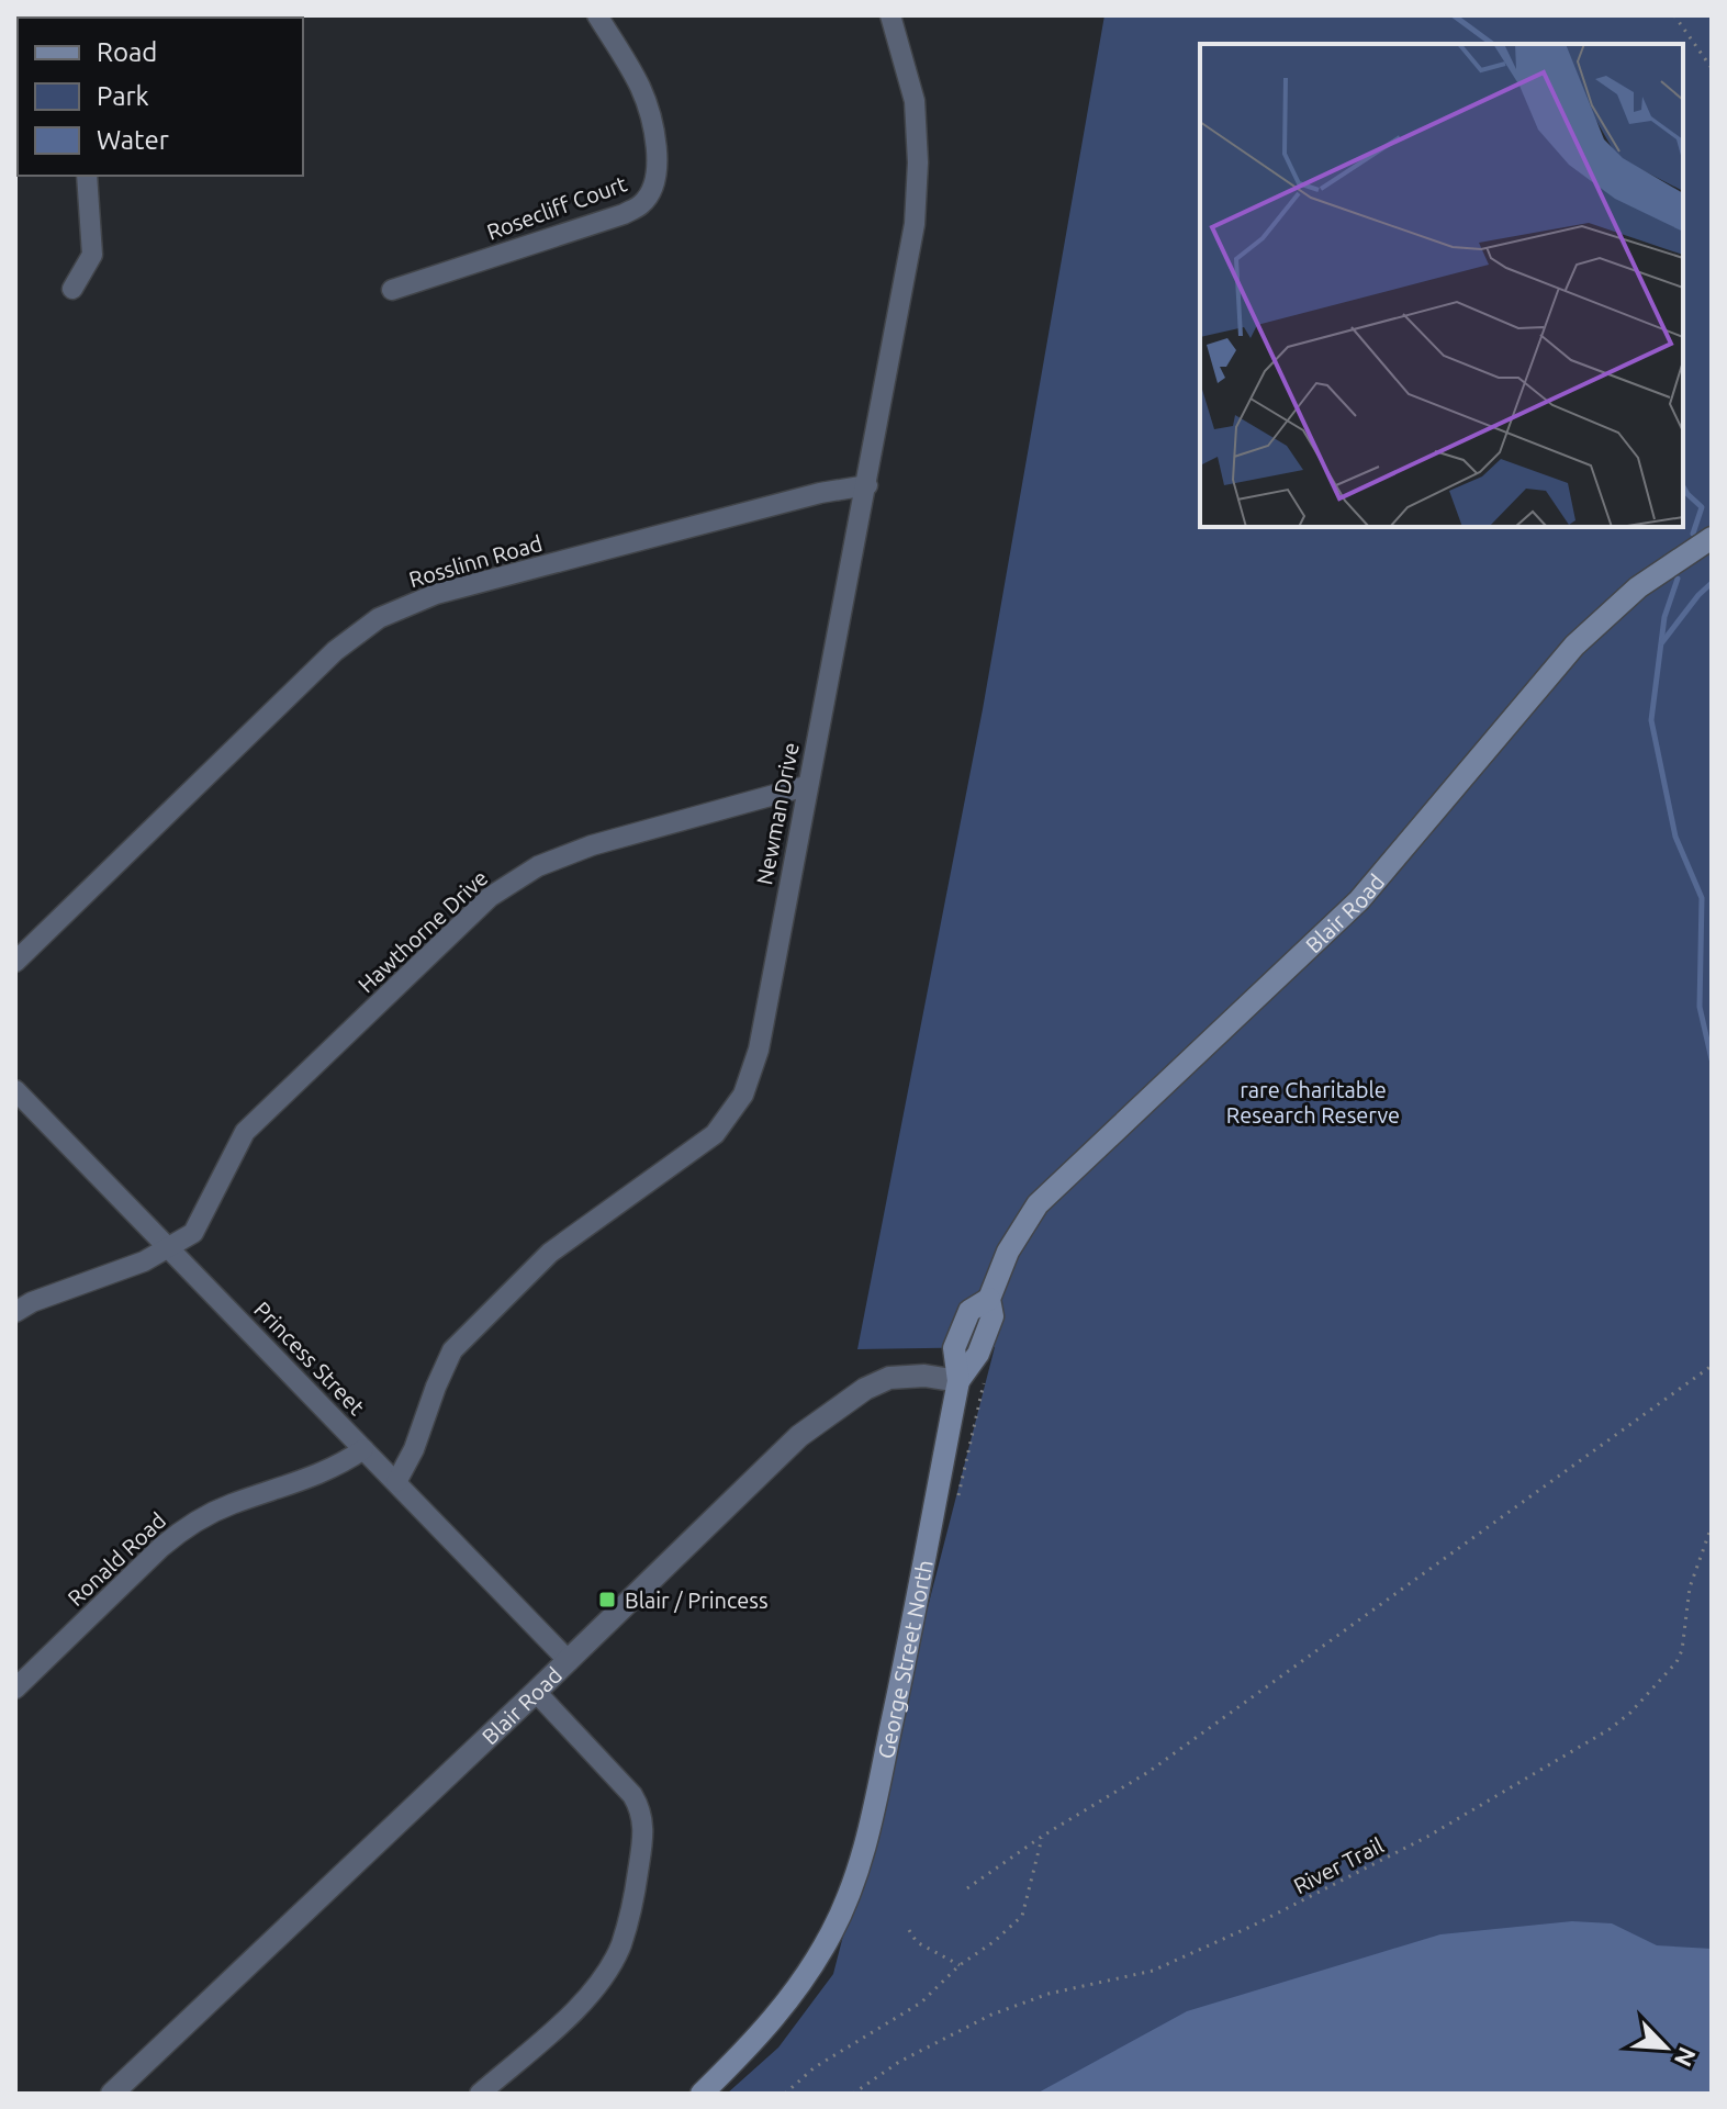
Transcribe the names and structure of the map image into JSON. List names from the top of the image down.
{
  "streets": {
    "main road": ["Blair Road", "George Street North"],
    "street": [
      "Rosecliff Court",
      "Rosslinn Road",
      "Newman Drive",
      "Hawthorne Drive",
      "Princess Street",
      "Ronald Road"
    ],
    "path": ["River Trail"]
  },
  "crossings": [
    ["Rosslinn Road", "Newman Drive"],
    ["Newman Drive", "Hawthorne Drive"],
    ["Newman Drive", "Princess Street"],
    ["Blair Road", "Princess Street"],
    ["Blair Road", "George Street North"],
    ["Hawthorne Drive", "Princess Street"],
    ["Princess Street", "Ronald Road"]
  ],
  "parks": ["rare Charitable Research Reserve"],
  "places": {
    "transit": ["Blair / Princess"]
  },
  "legend": ["Road", "Park", "Water"],
  "north": "bottom right"
}
